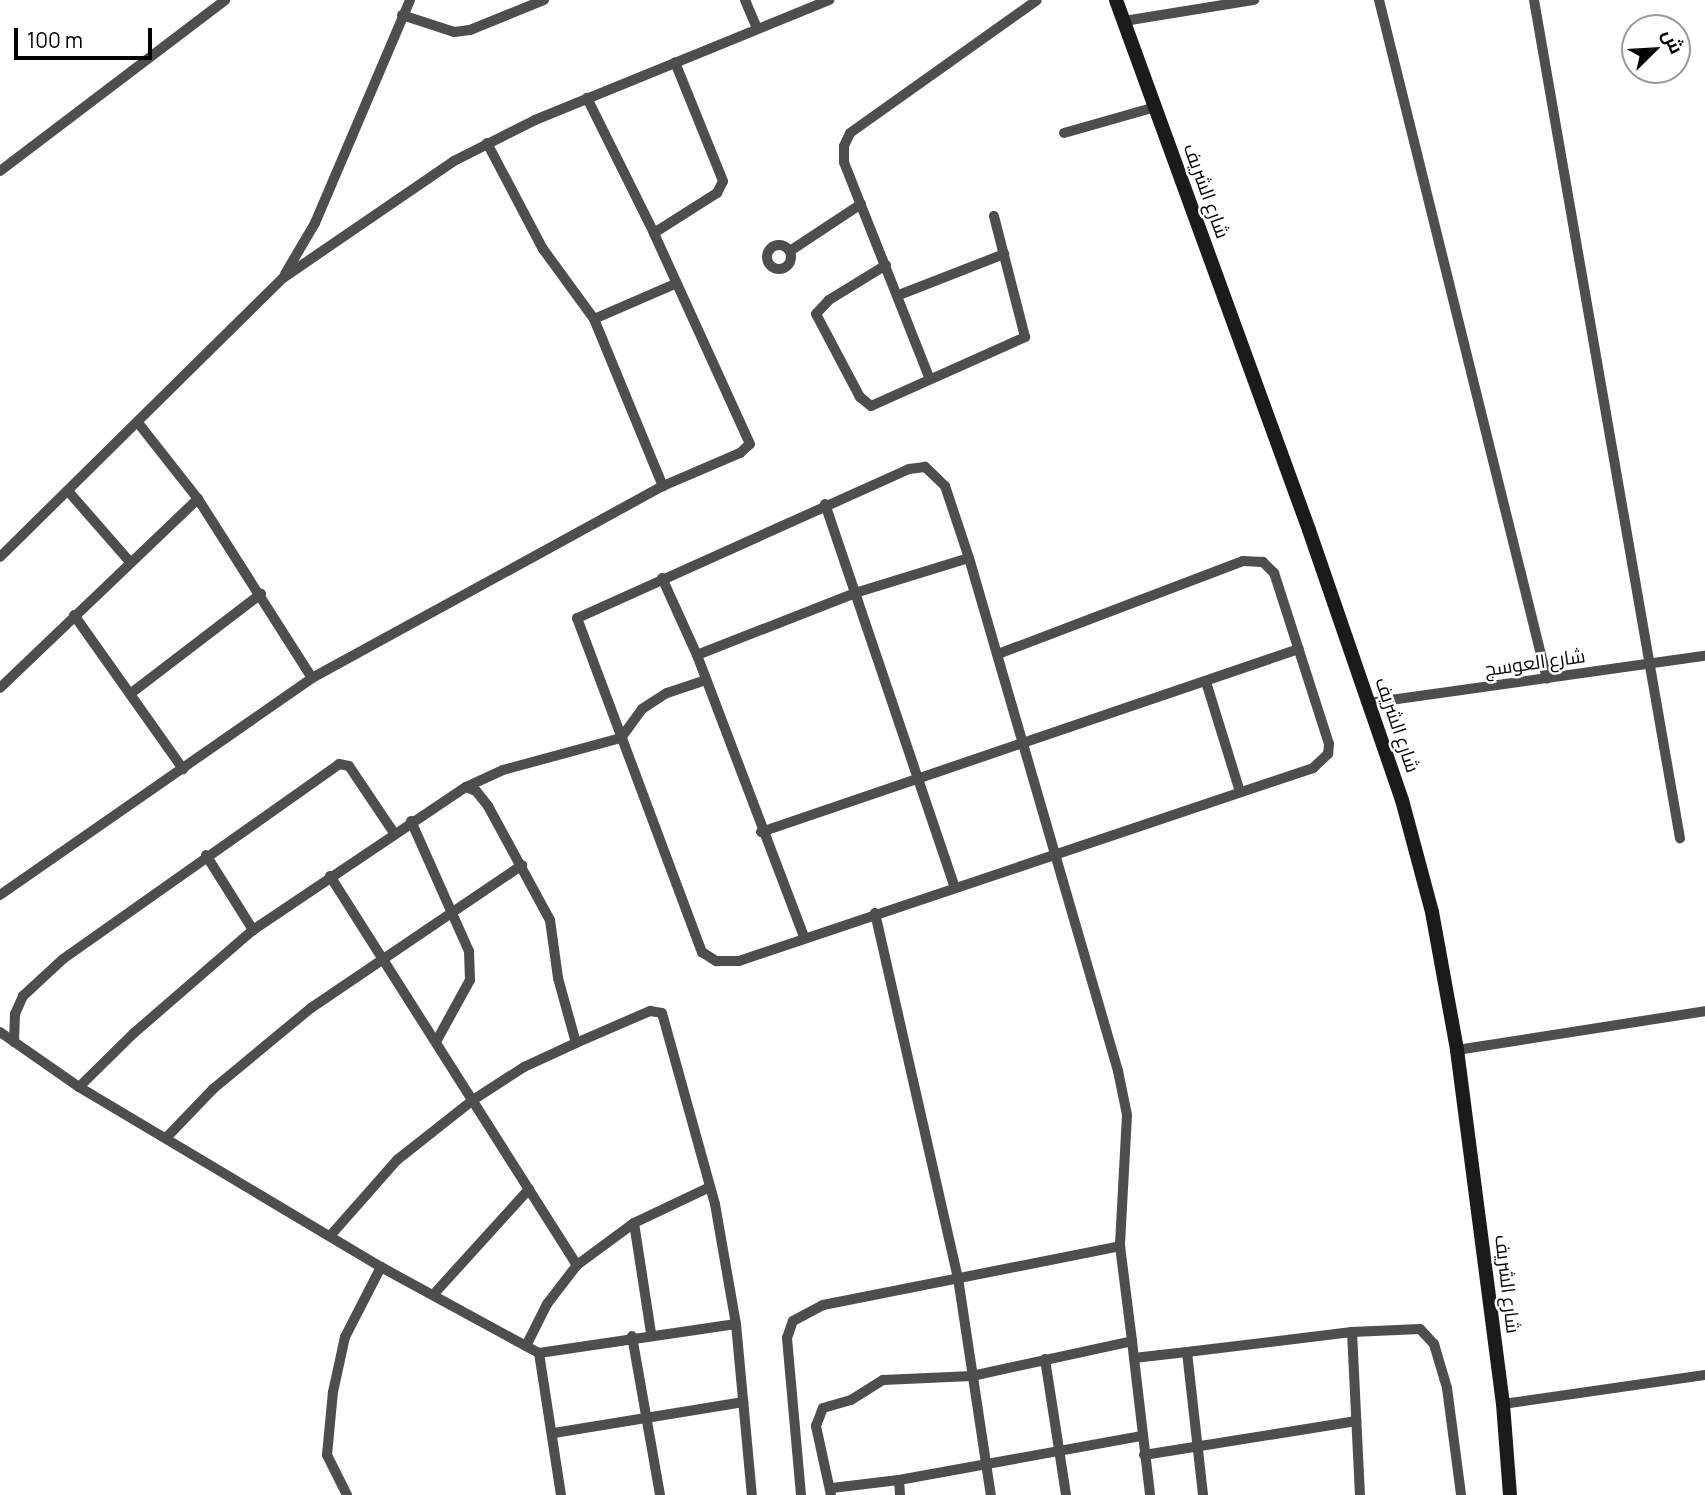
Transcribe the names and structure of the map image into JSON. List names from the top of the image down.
{
  "streets": {
    "main road": ["شارع الشريف"],
    "street": ["شارع العوسج"]
  },
  "crossings": [
    ["شارع الشريف", "شارع العوسج"]
  ],
  "scale_bar": "100 m",
  "north": "top right"
}
